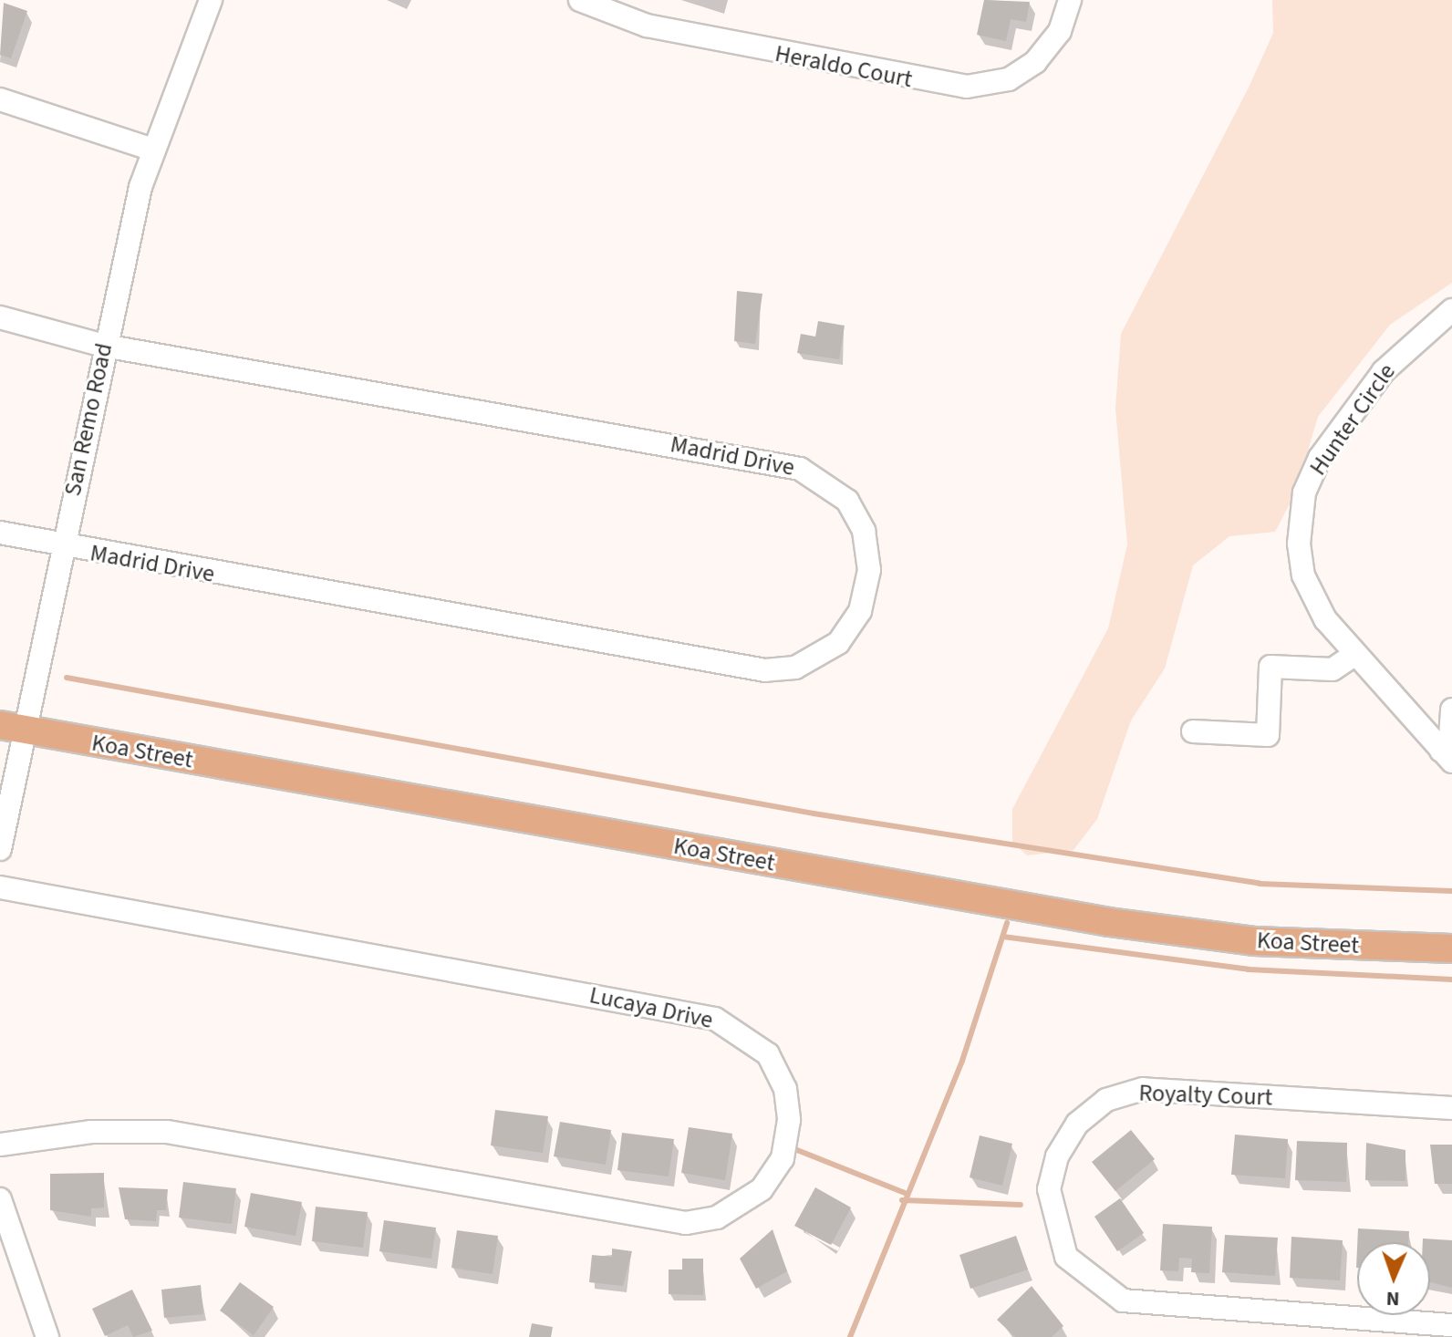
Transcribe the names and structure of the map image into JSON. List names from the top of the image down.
{
  "streets": {
    "main road": ["Koa Street"],
    "street": [
      "Heraldo Court",
      "San Remo Road",
      "Hunter Circle",
      "Madrid Drive",
      "Lucaya Drive",
      "Royalty Court"
    ]
  },
  "crossings": [
    ["San Remo Road", "Madrid Drive"],
    ["San Remo Road", "Koa Street"]
  ],
  "north": "bottom"
}
